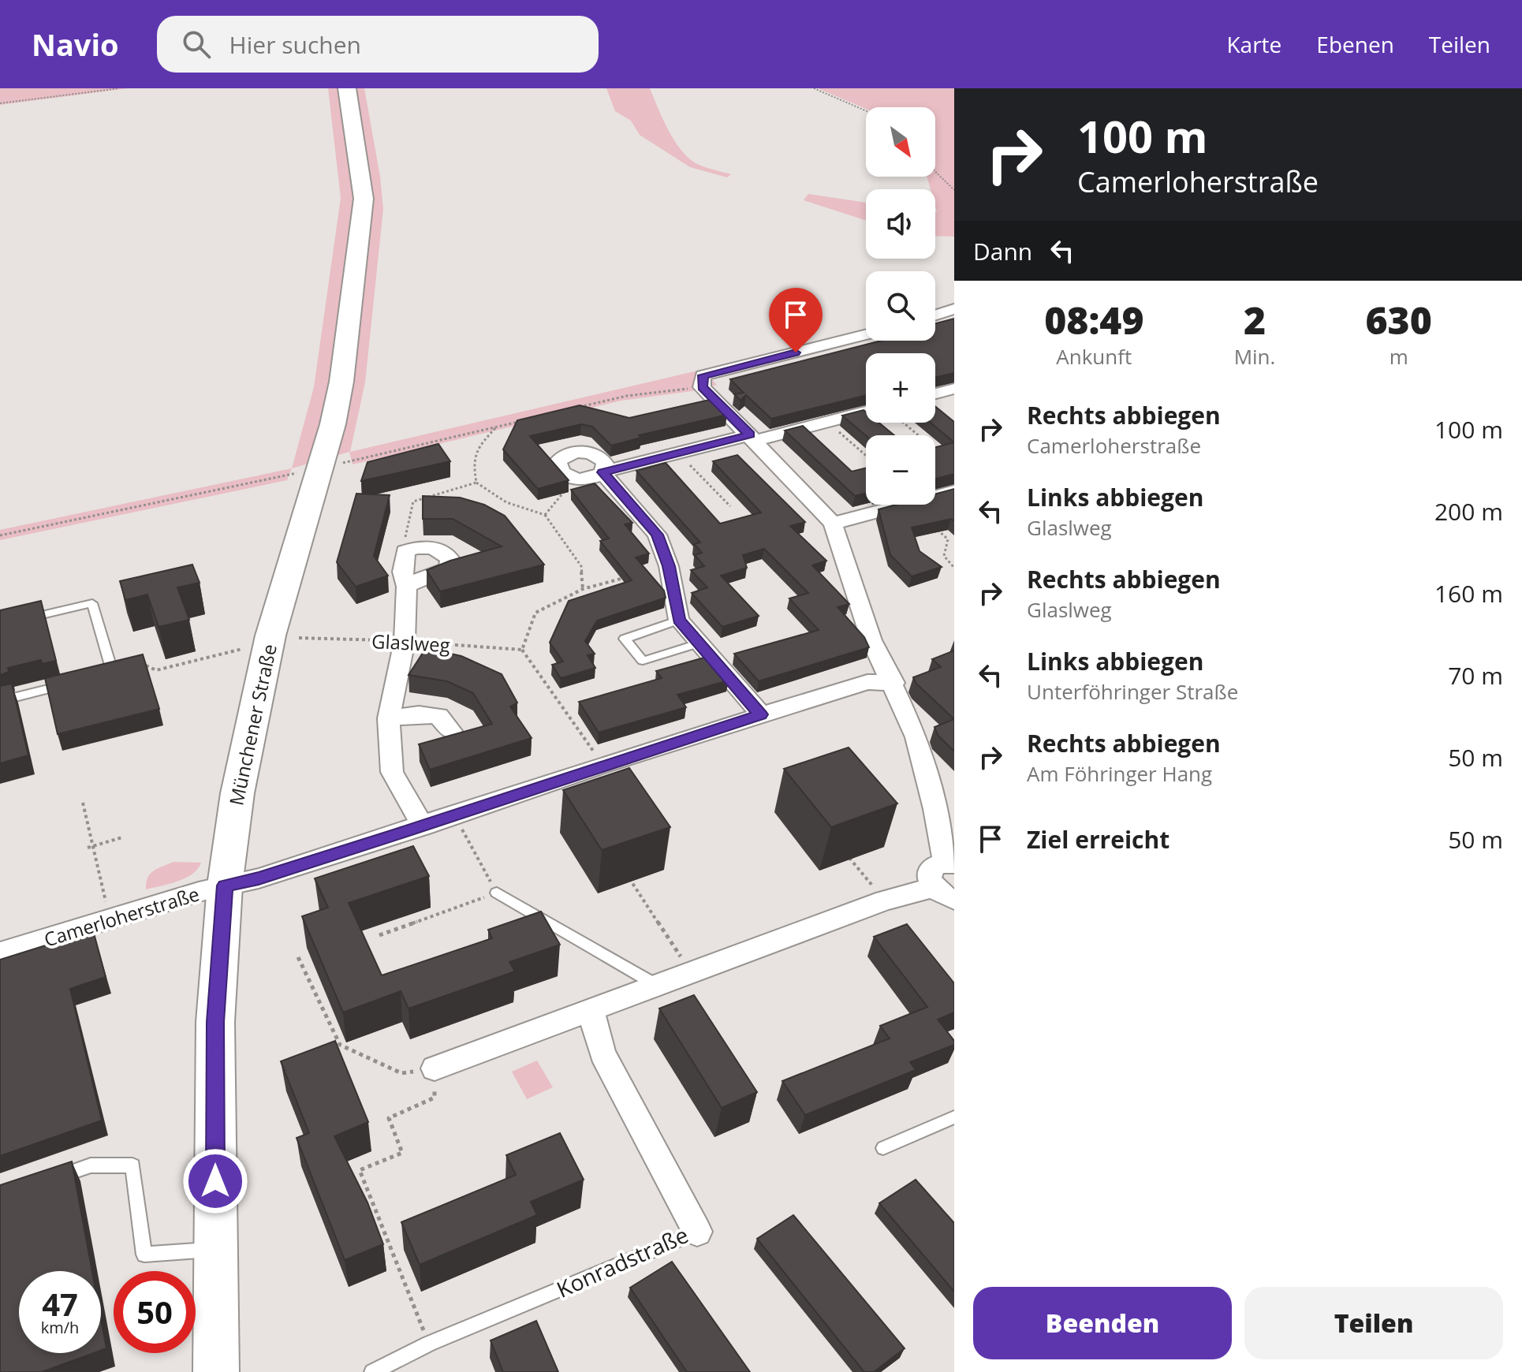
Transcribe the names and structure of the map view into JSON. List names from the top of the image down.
{
  "streets": {
    "main road": ["Münchener Straße"],
    "street": ["Camerloherstraße", "Konradstraße"],
    "path": ["Glaslweg"]
  },
  "crossings": [
    ["Münchener Straße", "Camerloherstraße"]
  ],
  "north": "bottom right",
  "page": {
    "header": "Navio",
    "search": "Hier suchen",
    "nav": ["Karte", "Ebenen", "Teilen"],
    "turn": ["100 m", "Camerloherstraße"],
    "map_buttons": ["+", "−"],
    "then": "Dann",
    "eta": [
      "08:49",
      "Ankunft",
      "2",
      "Min.",
      "630",
      "m"
    ],
    "list": [
      {
        "name": "Rechts abbiegen",
        "note": "Camerloherstraße",
        "value": "100 m"
      },
      {
        "name": "Links abbiegen",
        "note": "Glaslweg",
        "value": "200 m"
      },
      {
        "name": "Rechts abbiegen",
        "note": "Glaslweg",
        "value": "160 m"
      },
      {
        "name": "Links abbiegen",
        "note": "Unterföhringer Straße",
        "value": "70 m"
      },
      {
        "name": "Rechts abbiegen",
        "note": "Am Föhringer Hang",
        "value": "50 m"
      },
      {
        "name": "Ziel erreicht",
        "value": "50 m"
      }
    ],
    "speed": "47 km/h",
    "limit": "50",
    "buttons": ["Beenden", "Teilen"]
  }
}
